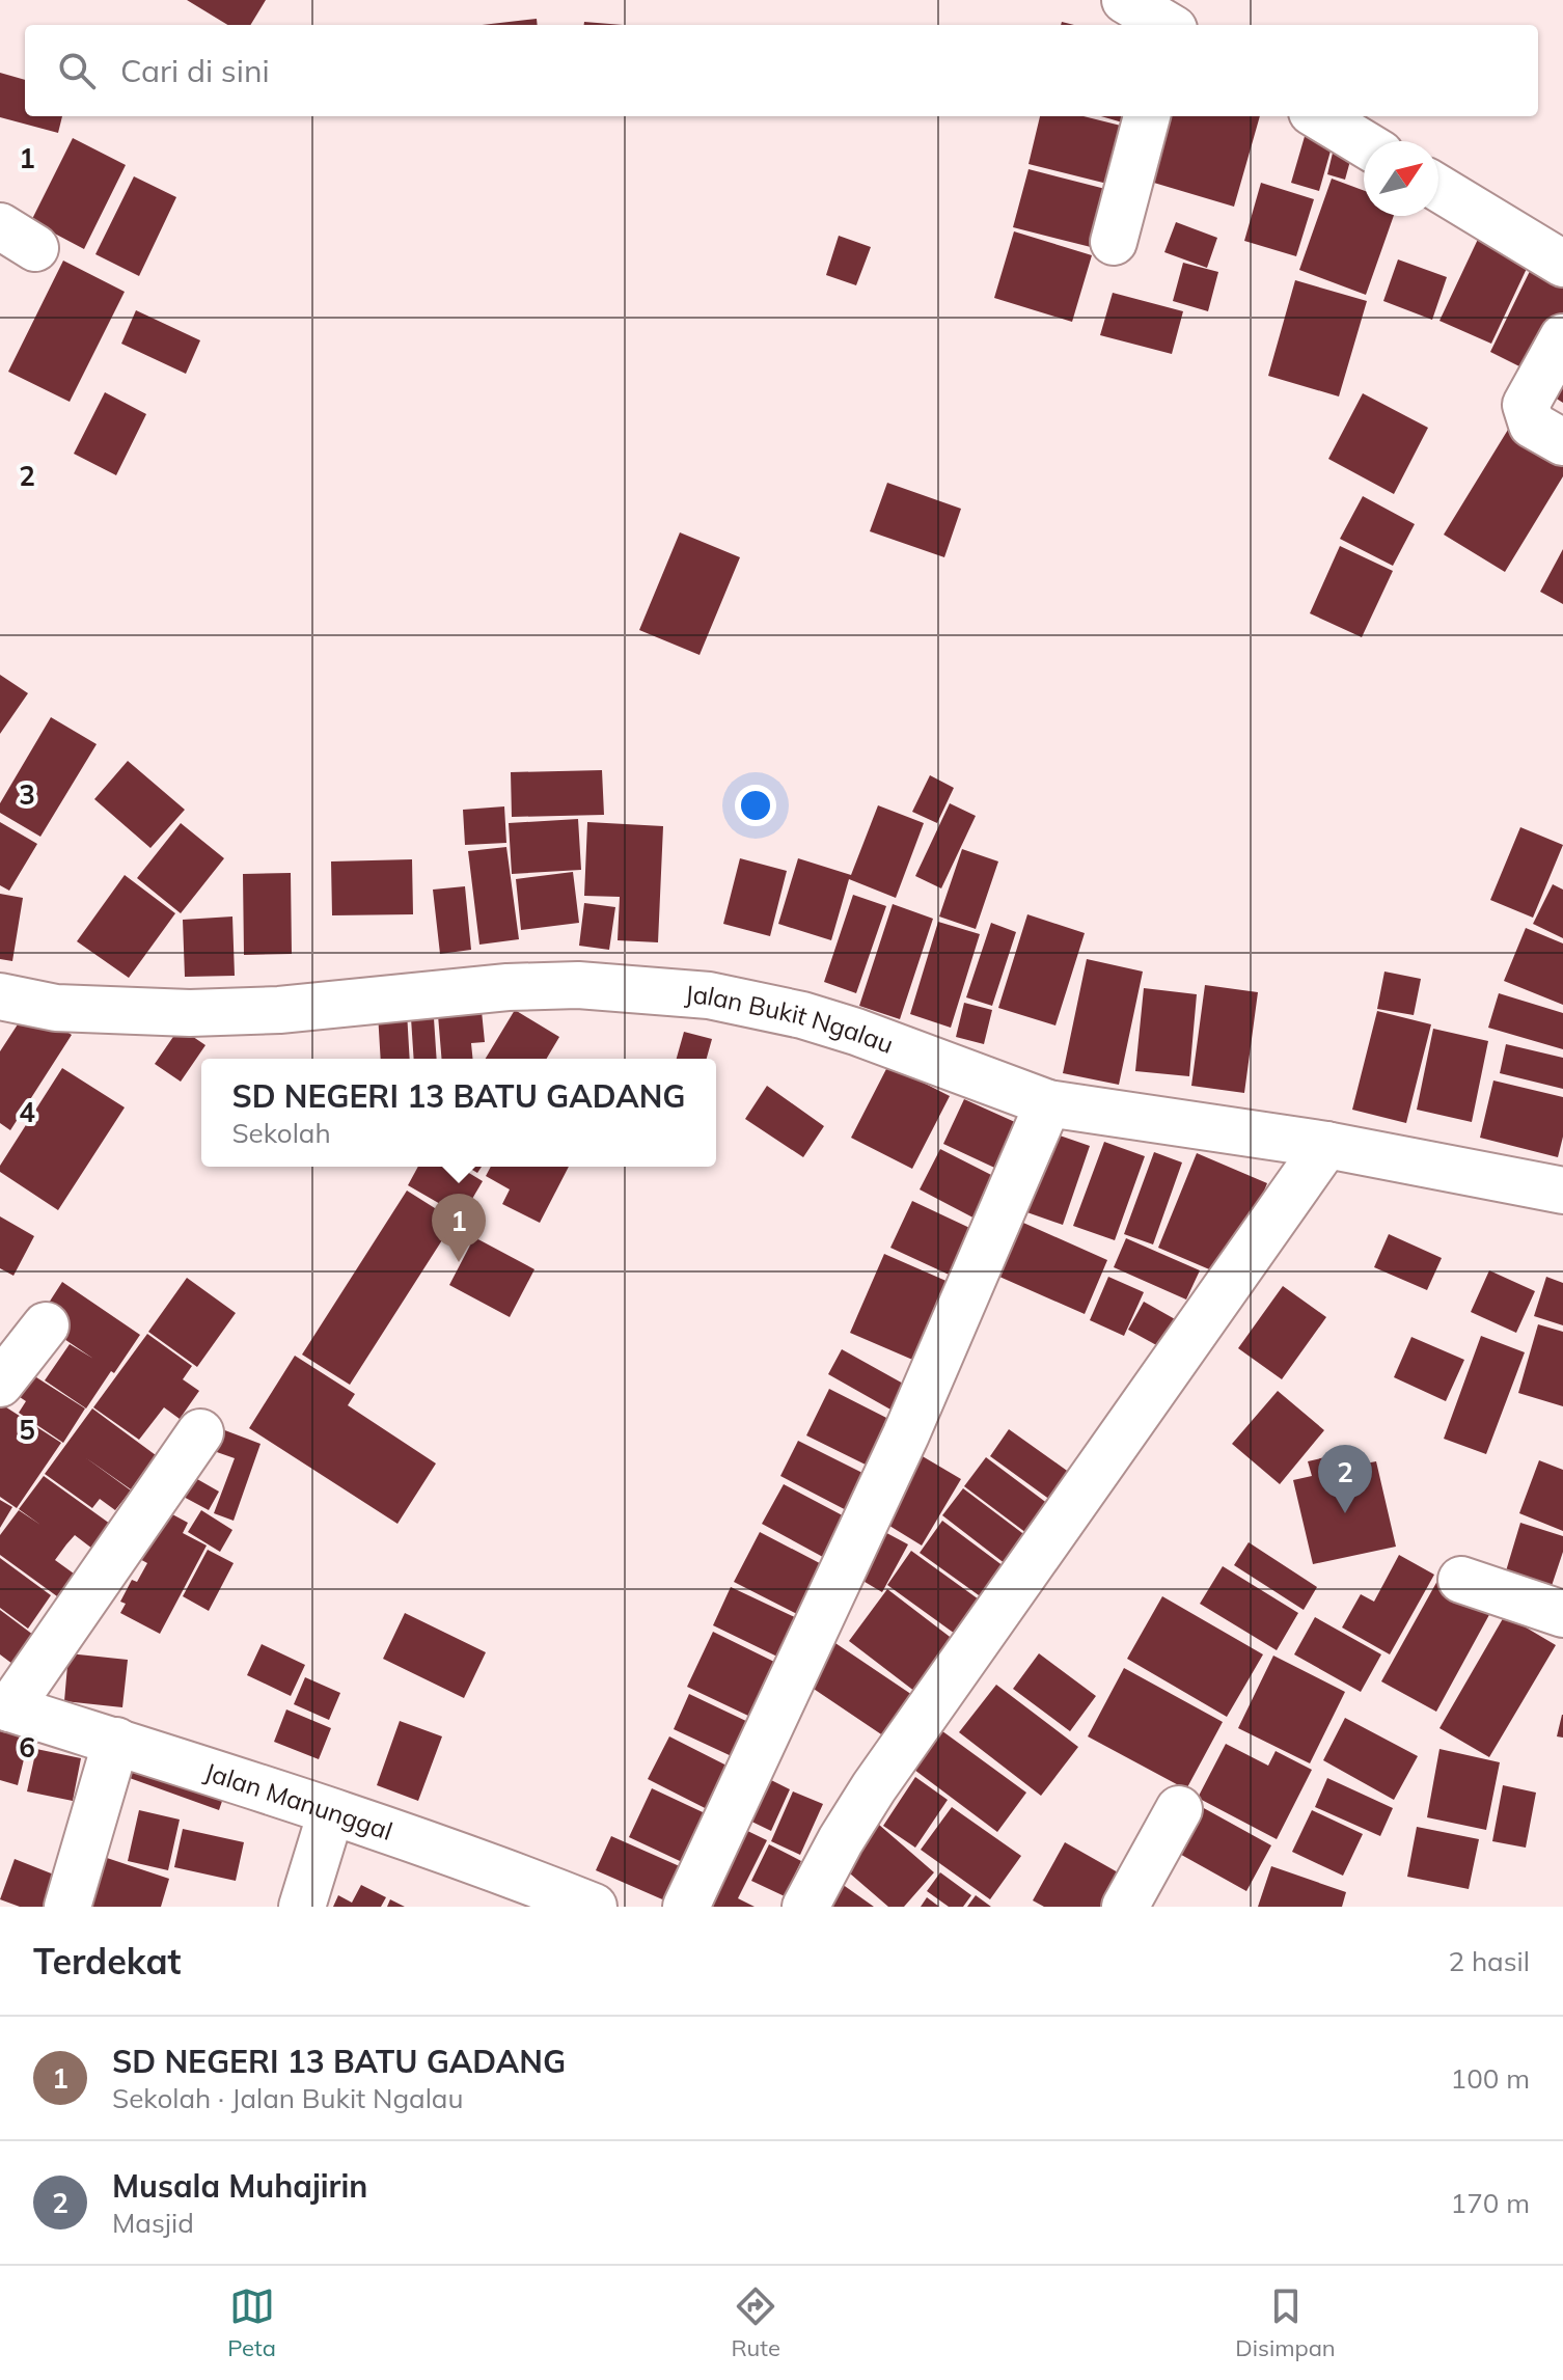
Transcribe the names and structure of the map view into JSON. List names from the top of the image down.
{
  "streets": {
    "street": ["Jalan Bukit Ngalau", "Jalan Manunggal"]
  },
  "north": "top right",
  "page": {
    "search": "Cari di sini",
    "popup": ["SD NEGERI 13 BATU GADANG", "Sekolah"],
    "pins": ["1", "2"],
    "heading": ["Terdekat", "2 hasil"],
    "list": [
      {
        "mark": "1",
        "name": "SD NEGERI 13 BATU GADANG",
        "note": "Sekolah · Jalan Bukit Ngalau",
        "value": "100 m"
      },
      {
        "mark": "2",
        "name": "Musala Muhajirin",
        "note": "Masjid",
        "value": "170 m"
      }
    ],
    "nav": ["Peta", "Rute", "Disimpan"]
  },
  "grid": {
    "rows": [
      "1",
      "2",
      "3",
      "4",
      "5",
      "6"
    ]
  }
}
